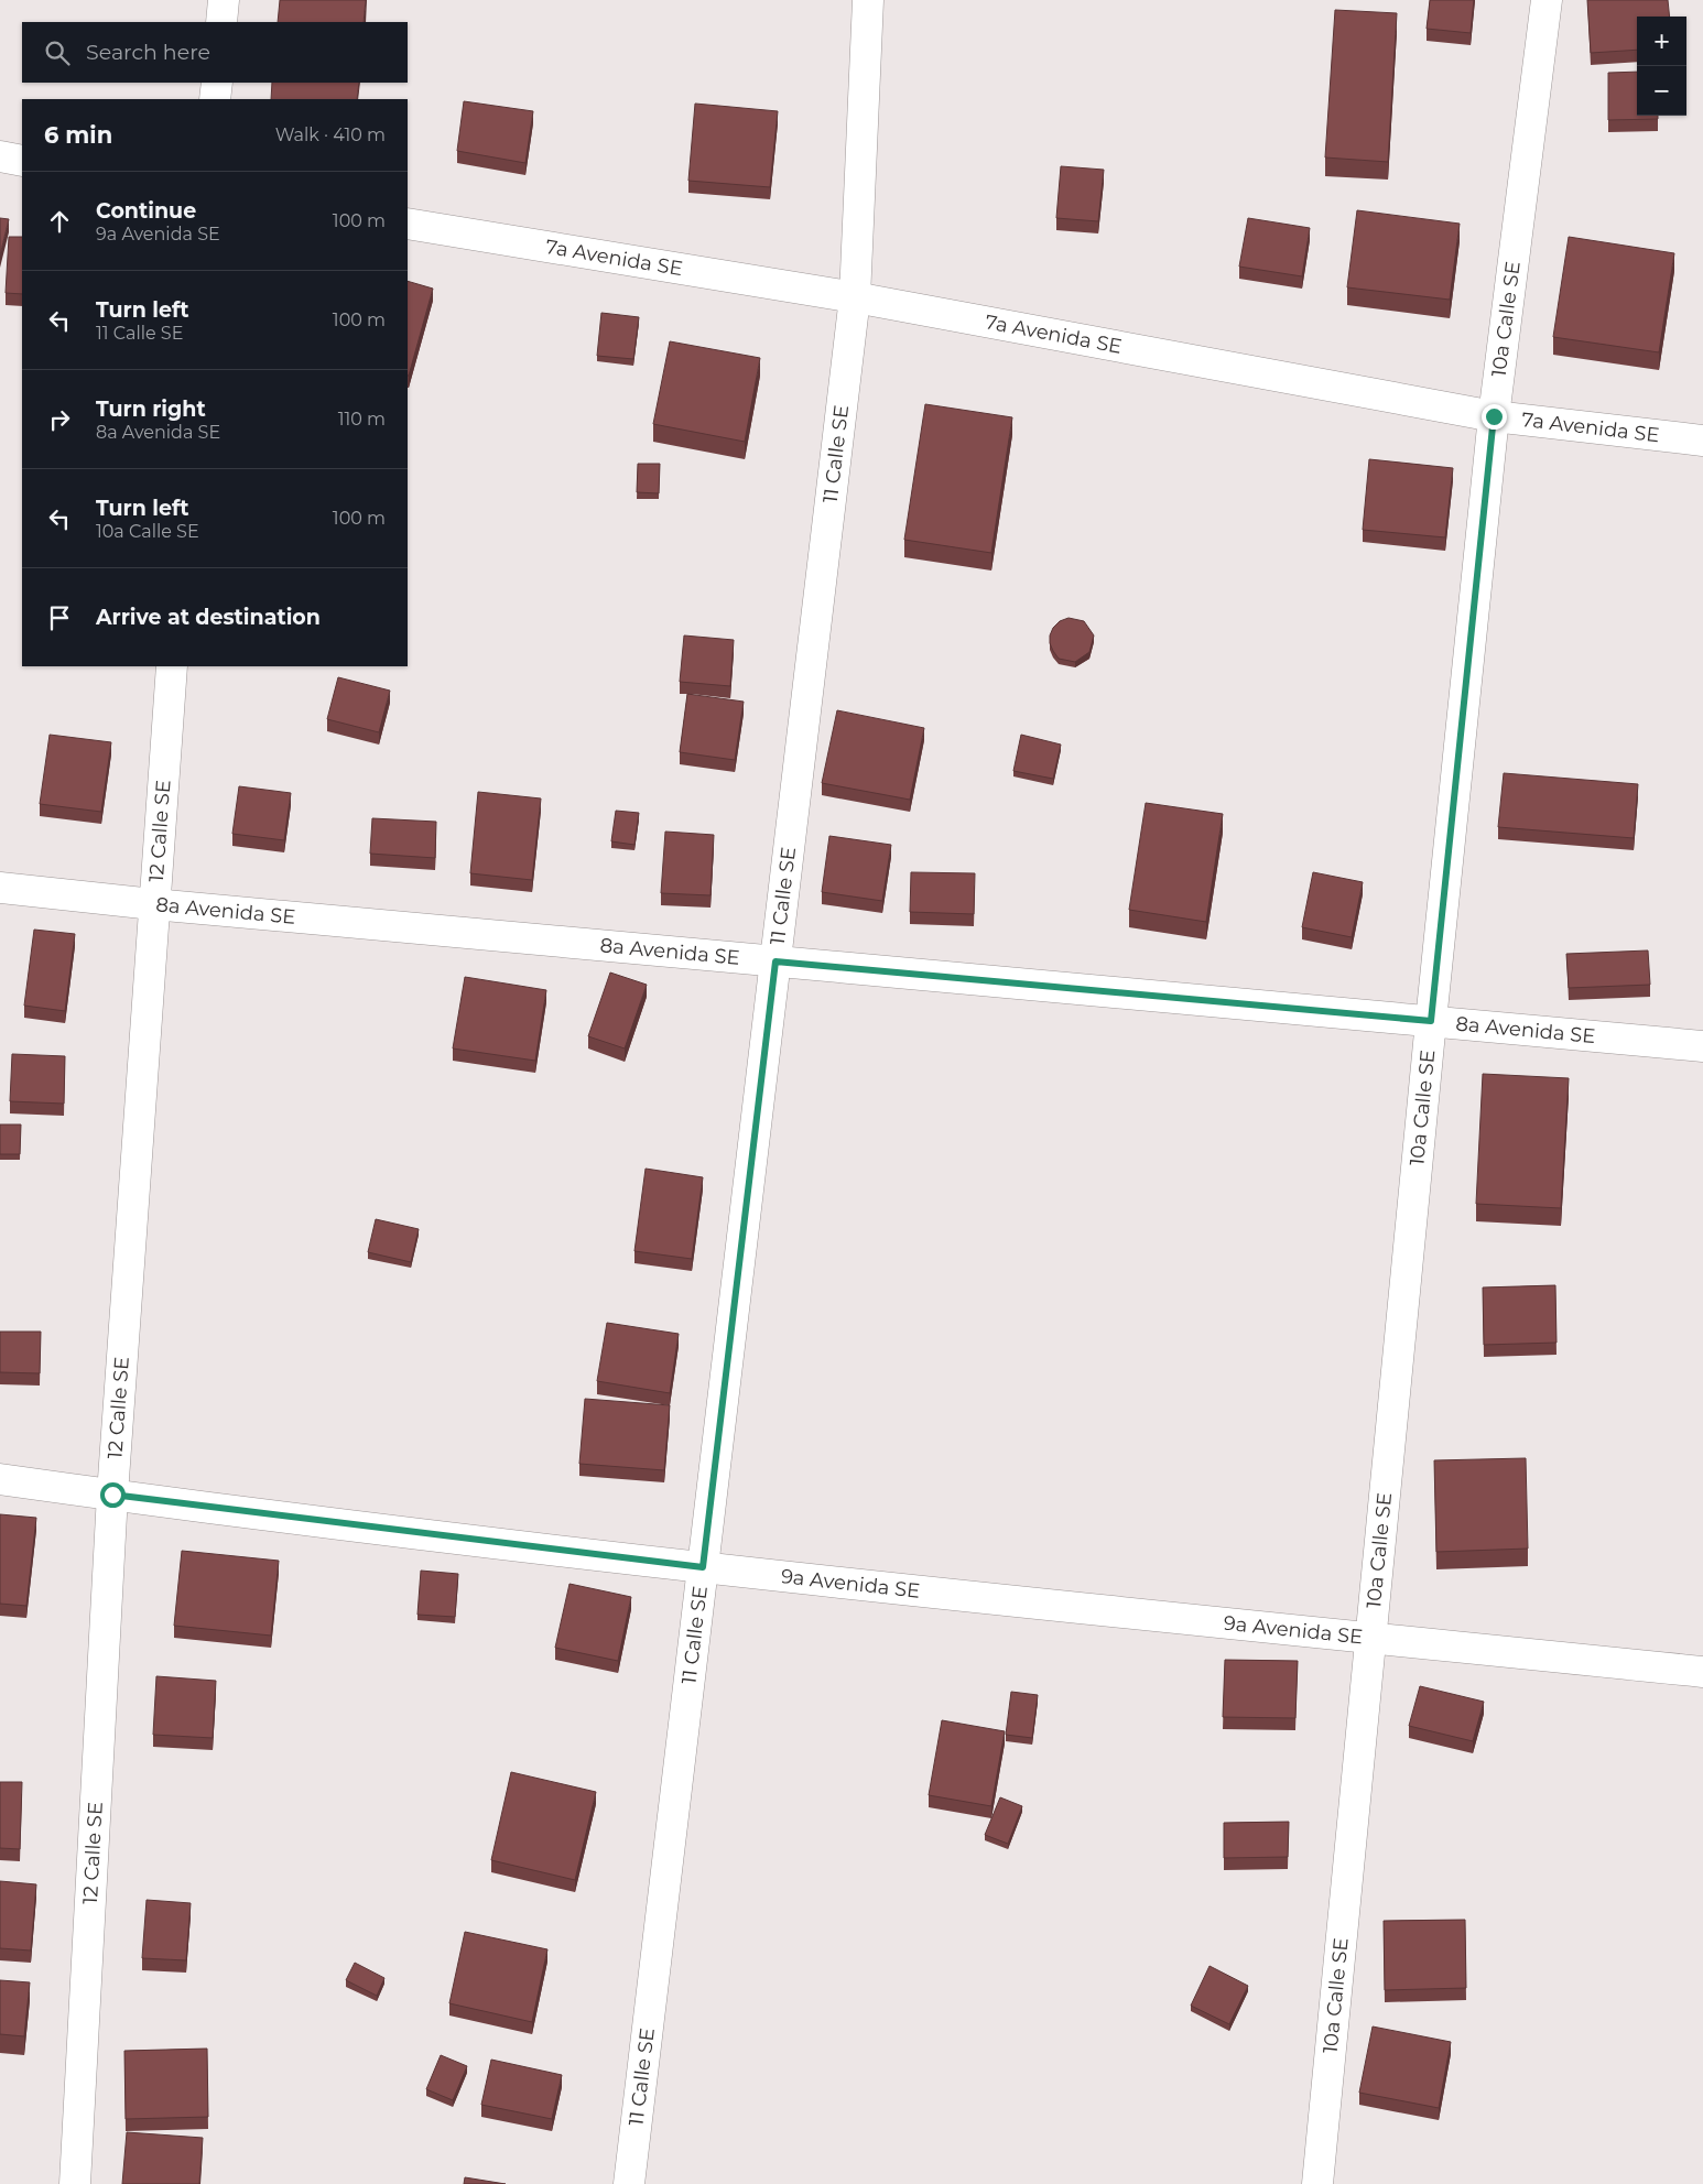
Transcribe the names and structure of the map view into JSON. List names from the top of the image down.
{
  "streets": {
    "street": [
      "7a Avenida SE",
      "10a Calle SE",
      "11 Calle SE",
      "12 Calle SE",
      "8a Avenida SE",
      "9a Avenida SE"
    ]
  },
  "crossings": [
    ["7a Avenida SE", "10a Calle SE"],
    ["7a Avenida SE", "11 Calle SE"],
    ["10a Calle SE", "8a Avenida SE"],
    ["10a Calle SE", "9a Avenida SE"],
    ["11 Calle SE", "8a Avenida SE"],
    ["11 Calle SE", "9a Avenida SE"],
    ["12 Calle SE", "8a Avenida SE"],
    ["12 Calle SE", "9a Avenida SE"]
  ],
  "page": {
    "map_buttons": ["+", "−"],
    "search": "Search here",
    "heading": ["6 min", "Walk · 410 m"],
    "list": [
      ["Continue", "9a Avenida SE", "100 m"],
      ["Turn left", "11 Calle SE", "100 m"],
      ["Turn right", "8a Avenida SE", "110 m"],
      ["Turn left", "10a Calle SE", "100 m"],
      "Arrive at destination"
    ]
  }
}
